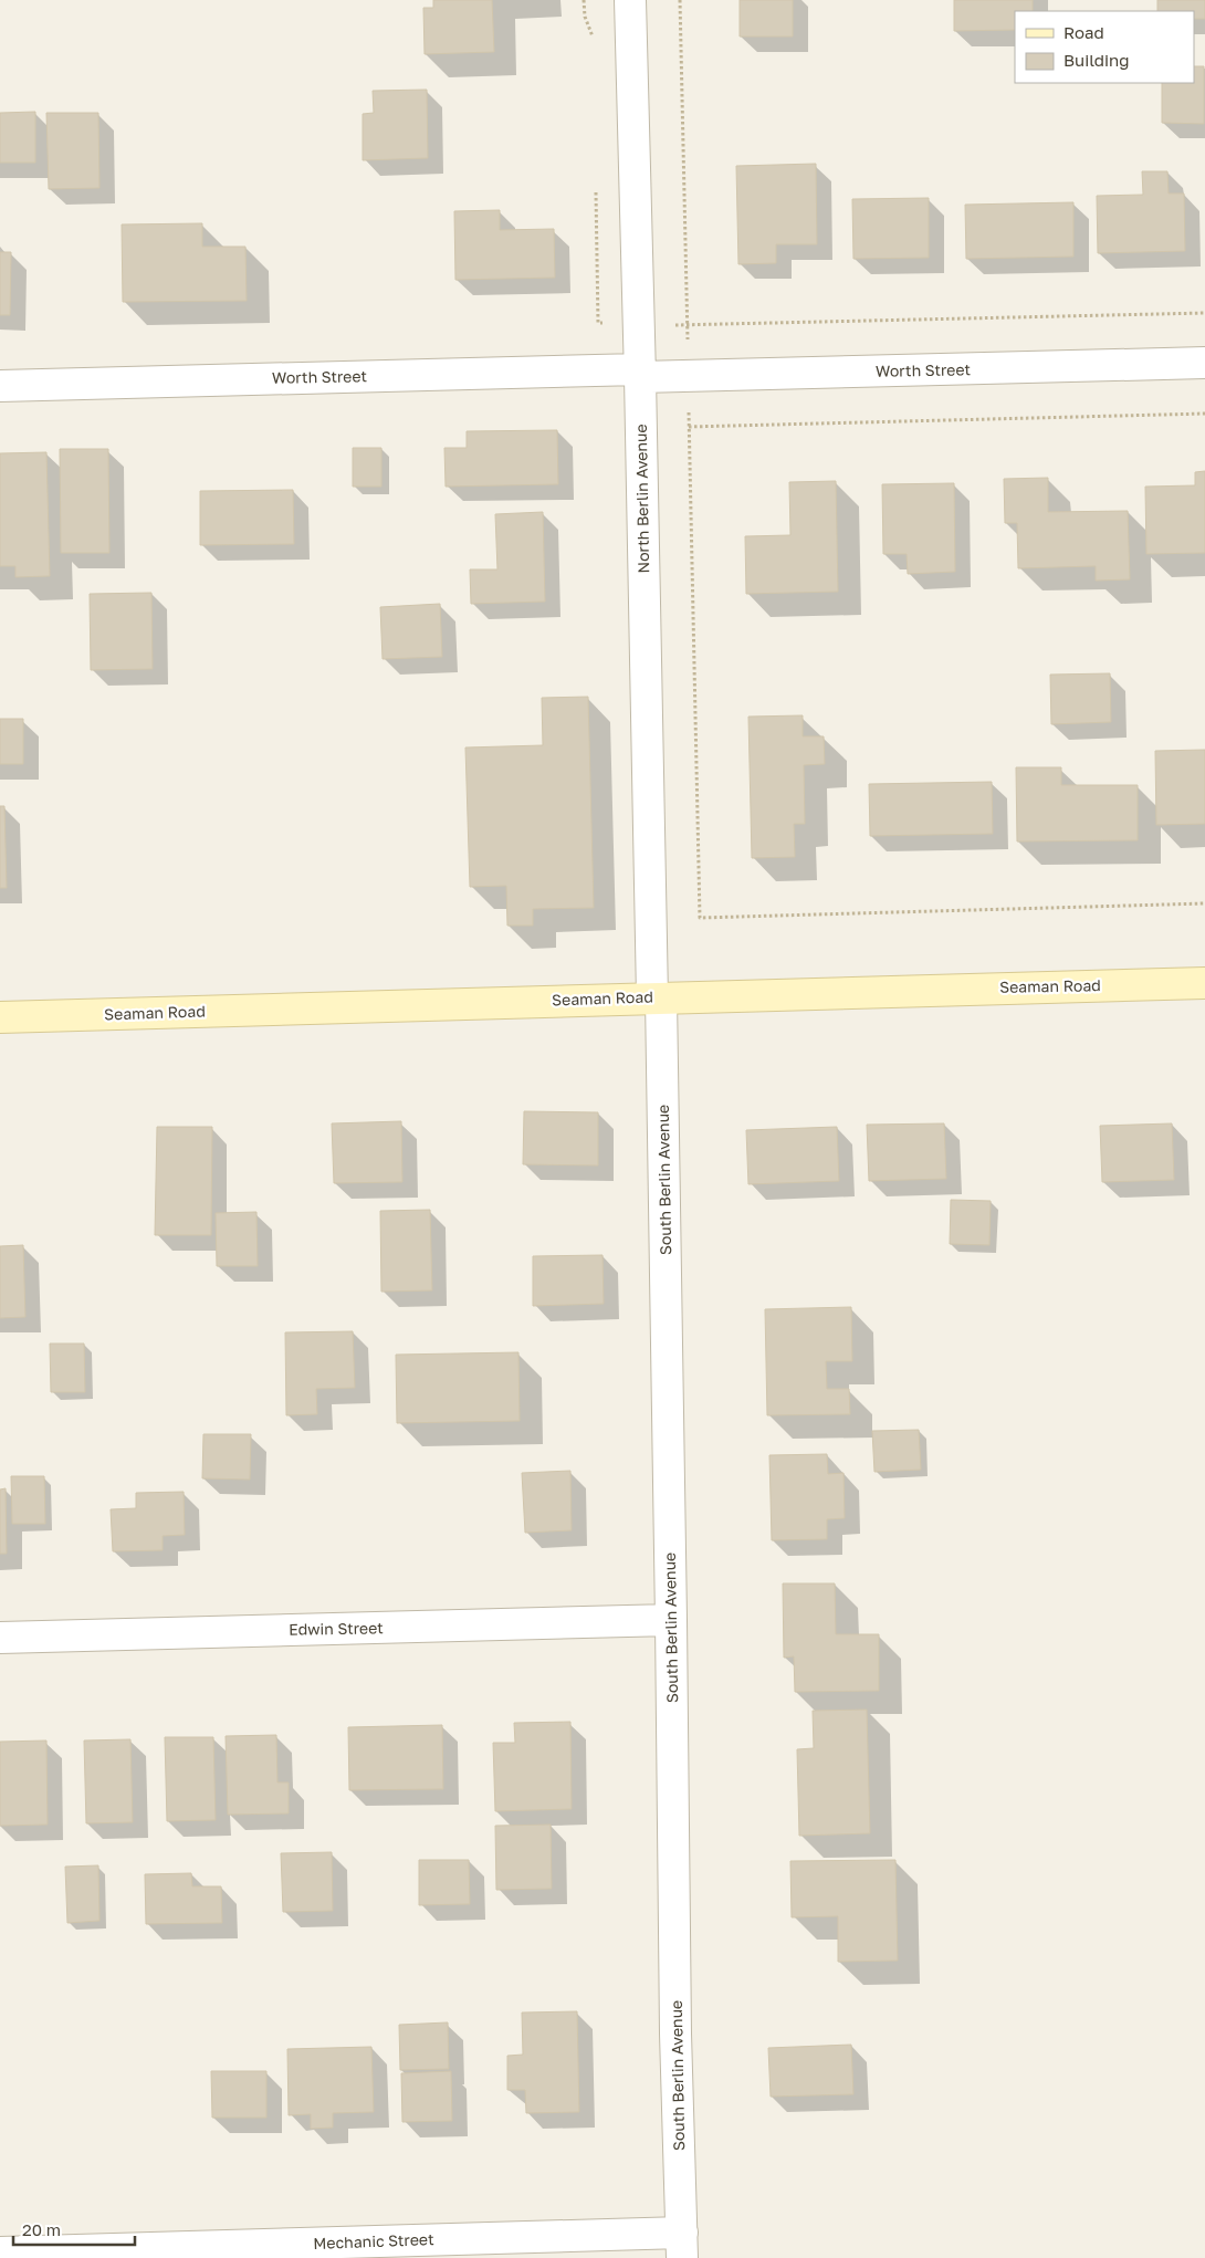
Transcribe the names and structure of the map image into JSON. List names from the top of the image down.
{
  "streets": {
    "street": [
      "Worth Street",
      "North Berlin Avenue",
      "Seaman Road",
      "South Berlin Avenue",
      "Edwin Street",
      "Mechanic Street"
    ]
  },
  "crossings": [
    ["Worth Street", "North Berlin Avenue"],
    ["North Berlin Avenue", "Seaman Road"],
    ["North Berlin Avenue", "South Berlin Avenue"],
    ["Seaman Road", "South Berlin Avenue"],
    ["South Berlin Avenue", "Edwin Street"],
    ["South Berlin Avenue", "Mechanic Street"]
  ],
  "legend": ["Road", "Building"],
  "scale_bar": "20 m"
}
